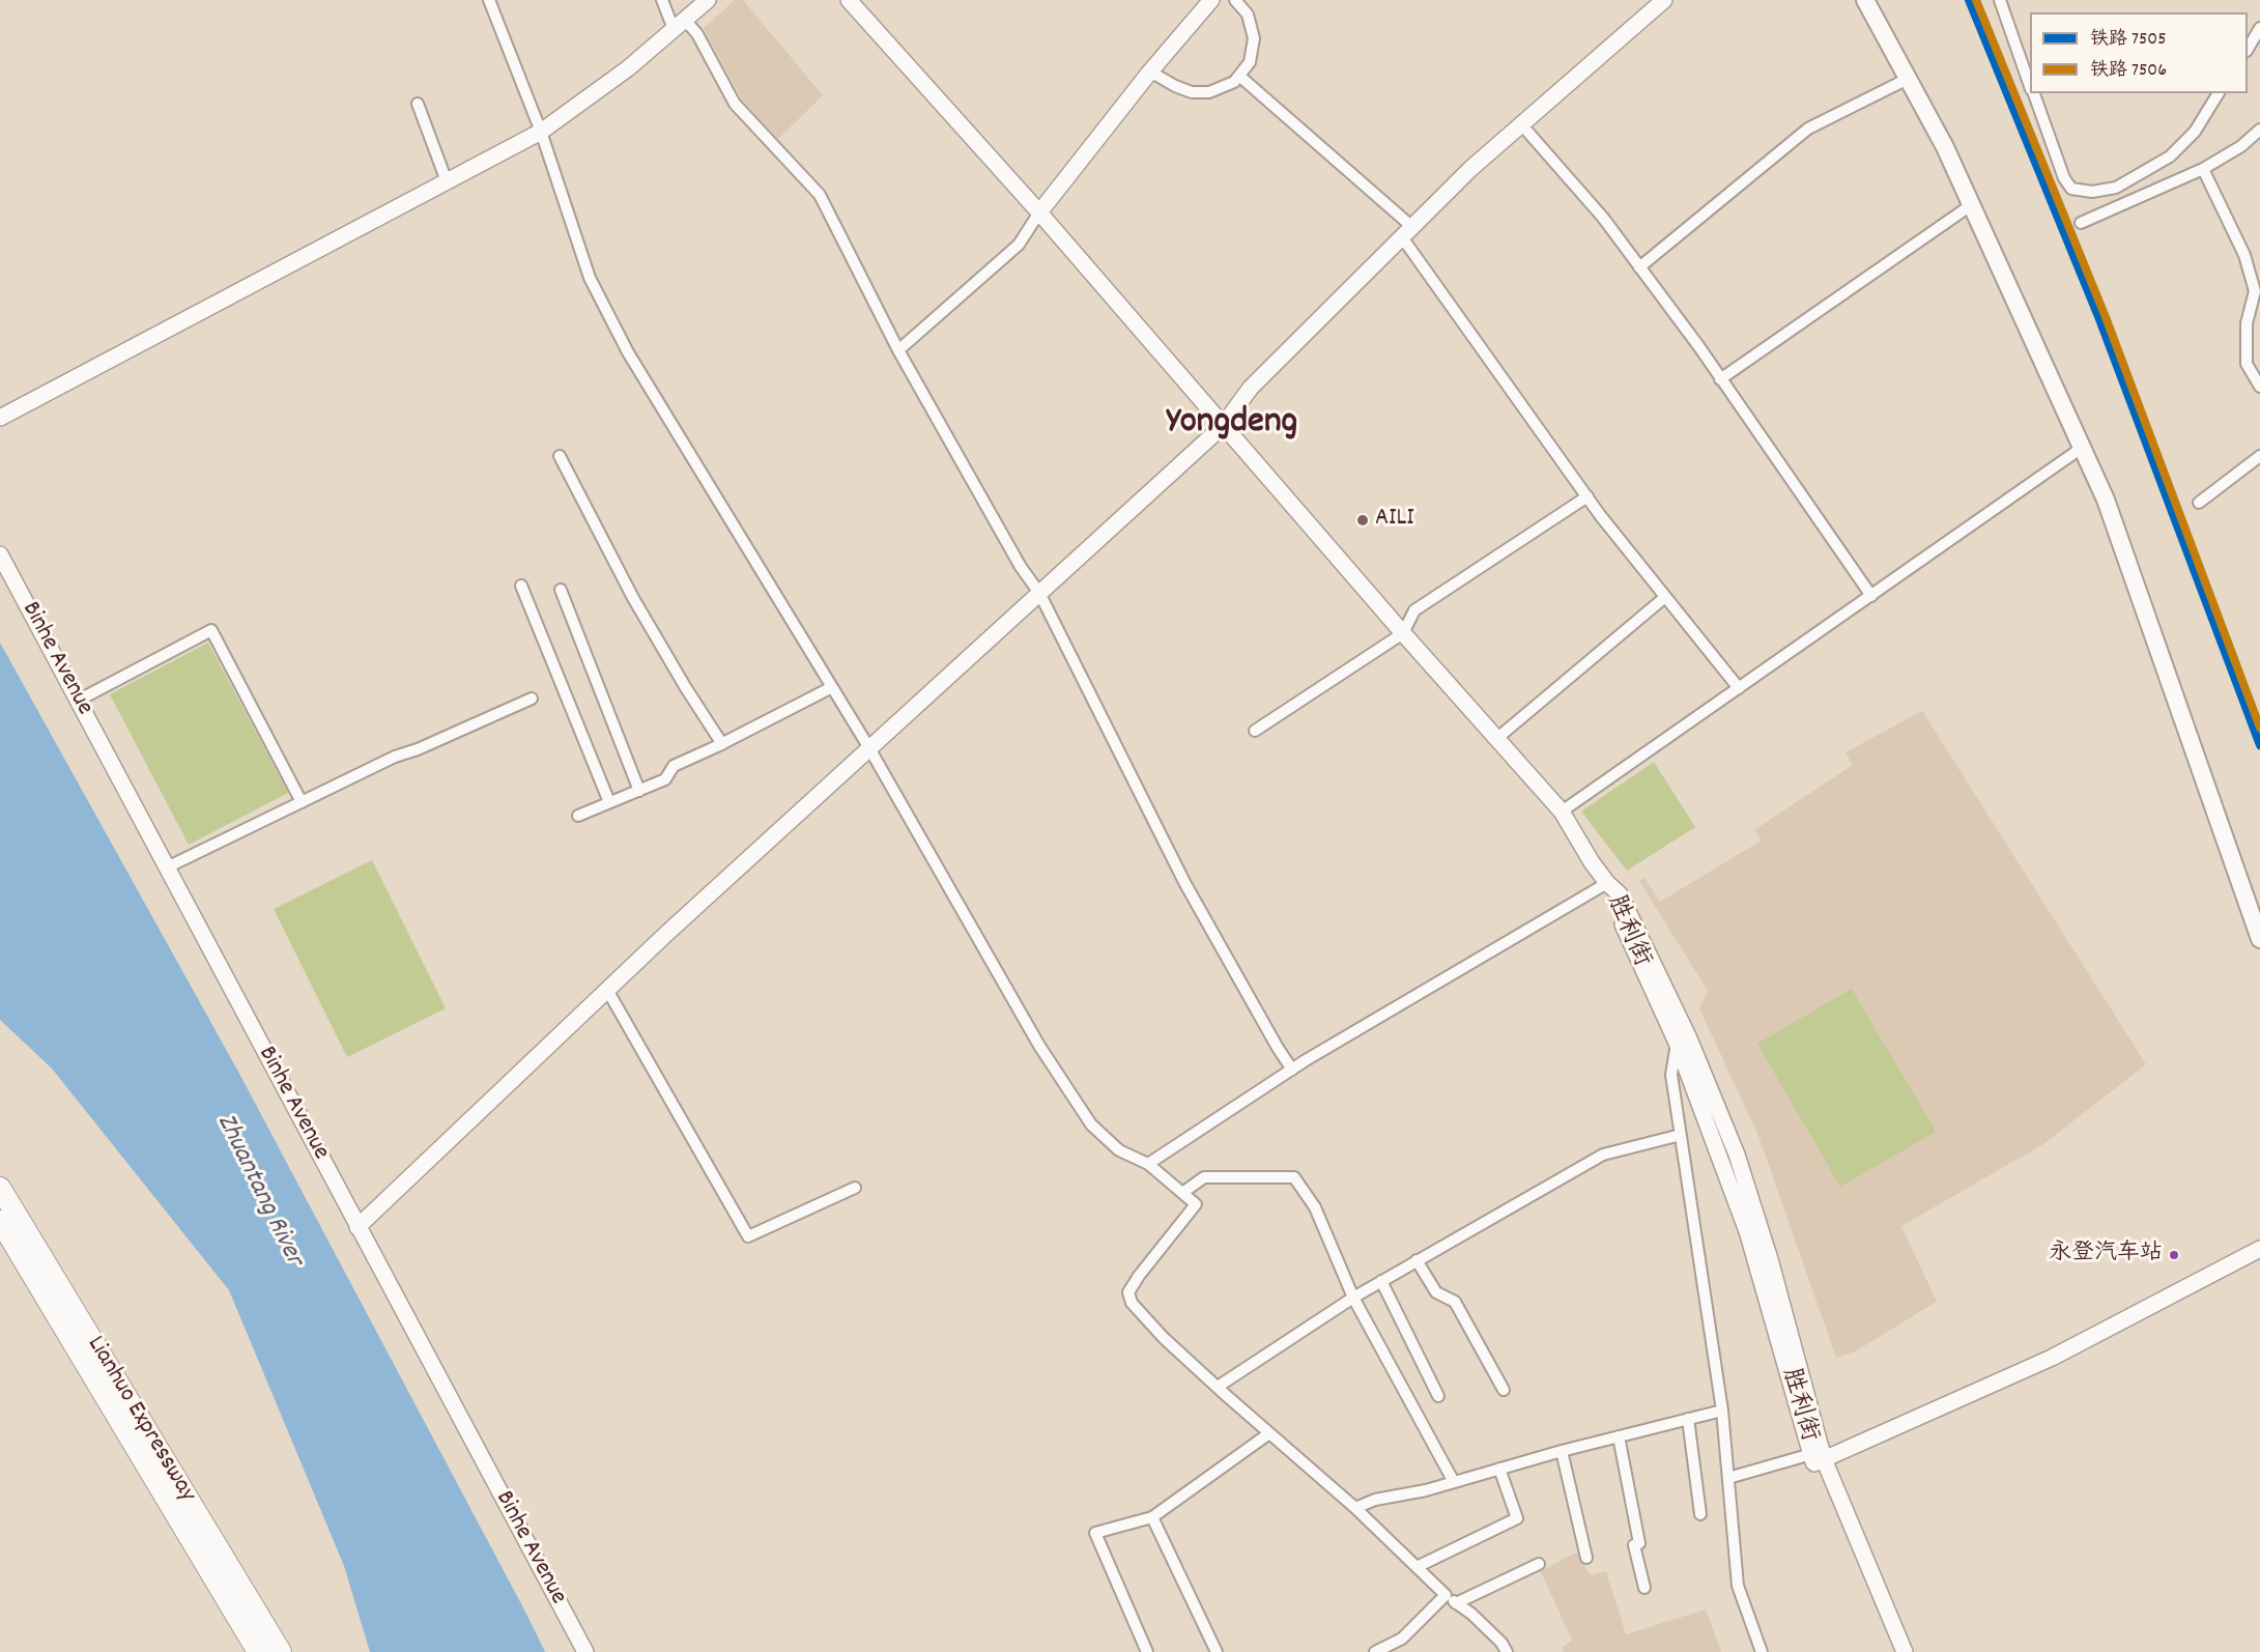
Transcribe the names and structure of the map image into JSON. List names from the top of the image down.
{
  "streets": {
    "highway": ["Lianhuo Expressway"],
    "street": ["Binhe Avenue", "胜利街"]
  },
  "districts": ["Yongdeng"],
  "water": ["Zhuantang River"],
  "places": ["AILI", "永登汽车站"],
  "lines": ["rail line 7505", "rail line 7506"],
  "legend": ["铁路 7505", "铁路 7506"]
}
